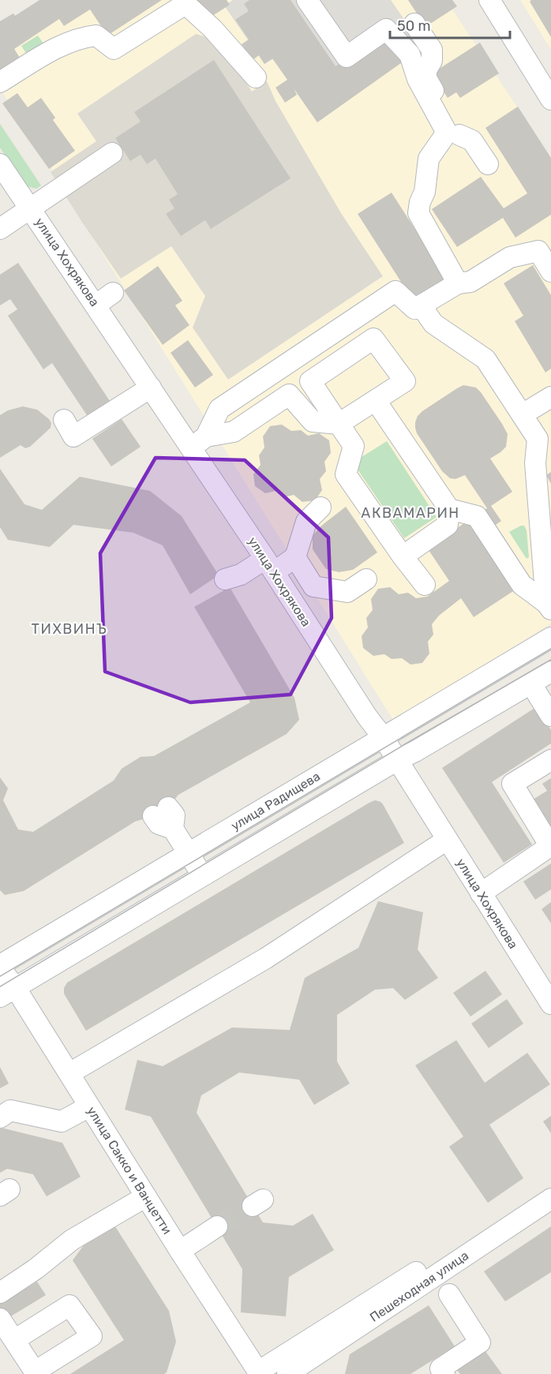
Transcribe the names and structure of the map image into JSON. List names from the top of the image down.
{
  "streets": {
    "street": [
      "улица Хохрякова",
      "улица Радищева",
      "улица Сакко и Ванцетти",
      "Пешеходная улица"
    ]
  },
  "crossings": [
    ["улица Хохрякова", "улица Радищева"],
    ["улица Радищева", "улица Сакко и Ванцетти"]
  ],
  "districts": ["АКВАМАРИН", "ТИХВИНЪ"],
  "scale_bar": "50 m"
}
